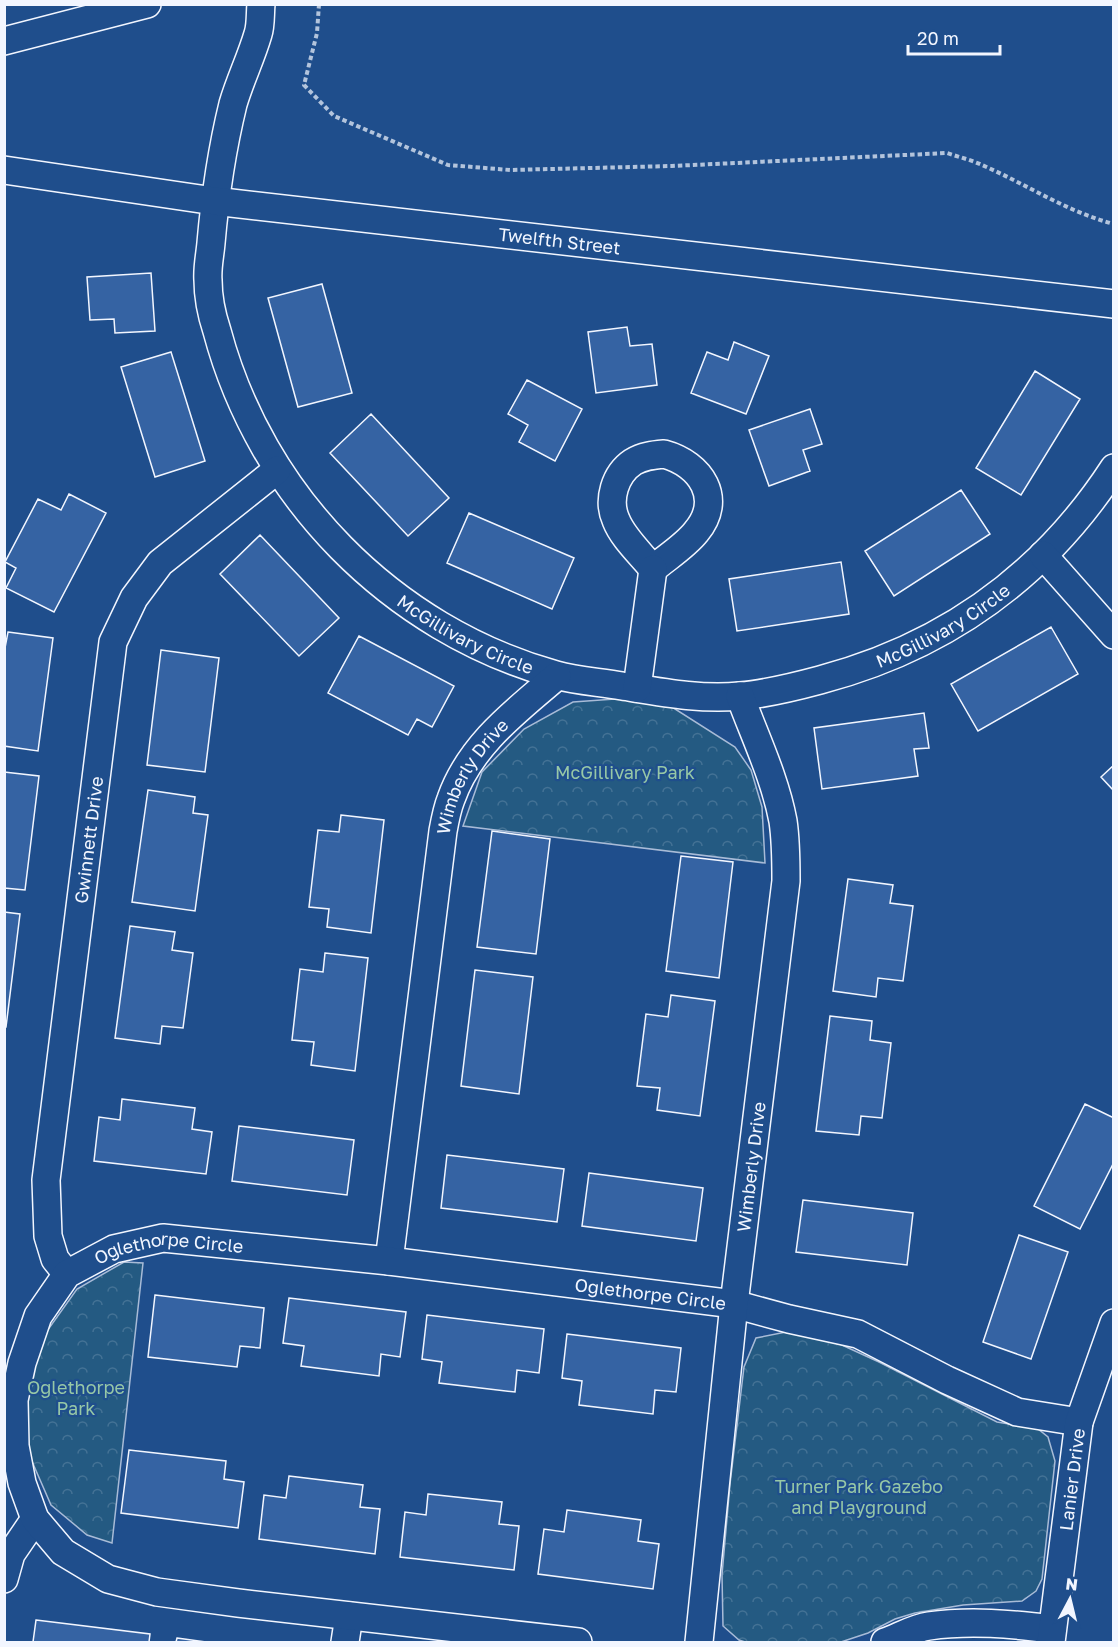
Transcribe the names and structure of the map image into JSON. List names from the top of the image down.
{
  "streets": {
    "street": [
      "Twelfth Street",
      "McGillivary Circle",
      "Wimberly Drive",
      "Gwinnett Drive",
      "Oglethorpe Circle",
      "Lanier Drive"
    ]
  },
  "crossings": [
    ["Twelfth Street", "McGillivary Circle"],
    ["McGillivary Circle", "Wimberly Drive"],
    ["McGillivary Circle", "Gwinnett Drive"],
    ["Wimberly Drive", "Oglethorpe Circle"],
    ["Gwinnett Drive", "Oglethorpe Circle"],
    ["Oglethorpe Circle", "Lanier Drive"]
  ],
  "parks": ["McGillivary Park", "Oglethorpe Park", "Turner Park Gazebo and Playground"],
  "scale_bar": "20 m",
  "north": "top"
}
